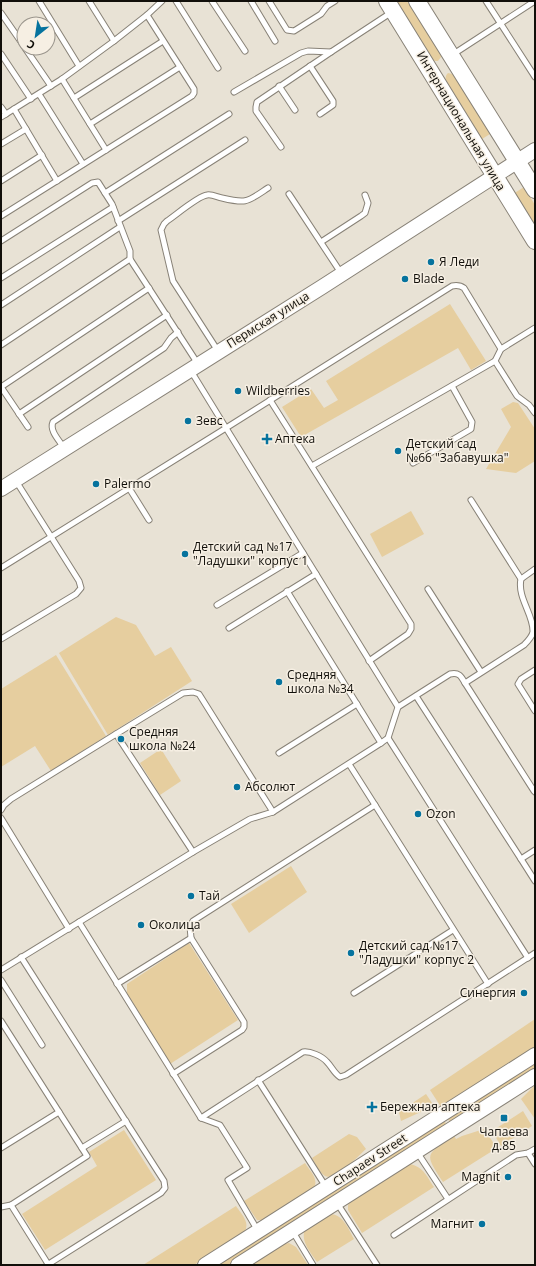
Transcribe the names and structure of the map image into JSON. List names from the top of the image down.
{
  "streets": {
    "main road": ["Интернациональная улица", "Пермская улица", "Chapaev Street"]
  },
  "crossings": [
    ["Интернациональная улица", "Пермская улица"]
  ],
  "places": {
    "other": [
      "Я Леди",
      "Blade",
      "Wildberries",
      "Зевс",
      "Детский сад №66 \"Забавушка\"",
      "Palermo",
      "Детский сад №17 \"Ладушки\" корпус 1",
      "Средняя школа №34",
      "Средняя школа №24",
      "Абсолют",
      "Ozon",
      "Тай",
      "Околица",
      "Детский сад №17 \"Ладушки\" корпус 2",
      "Синергия",
      "Magnit",
      "Магнит"
    ],
    "health": ["Аптека", "Бережная аптека"],
    "transit": ["Чапаева д.85"]
  },
  "north": "bottom left"
}
